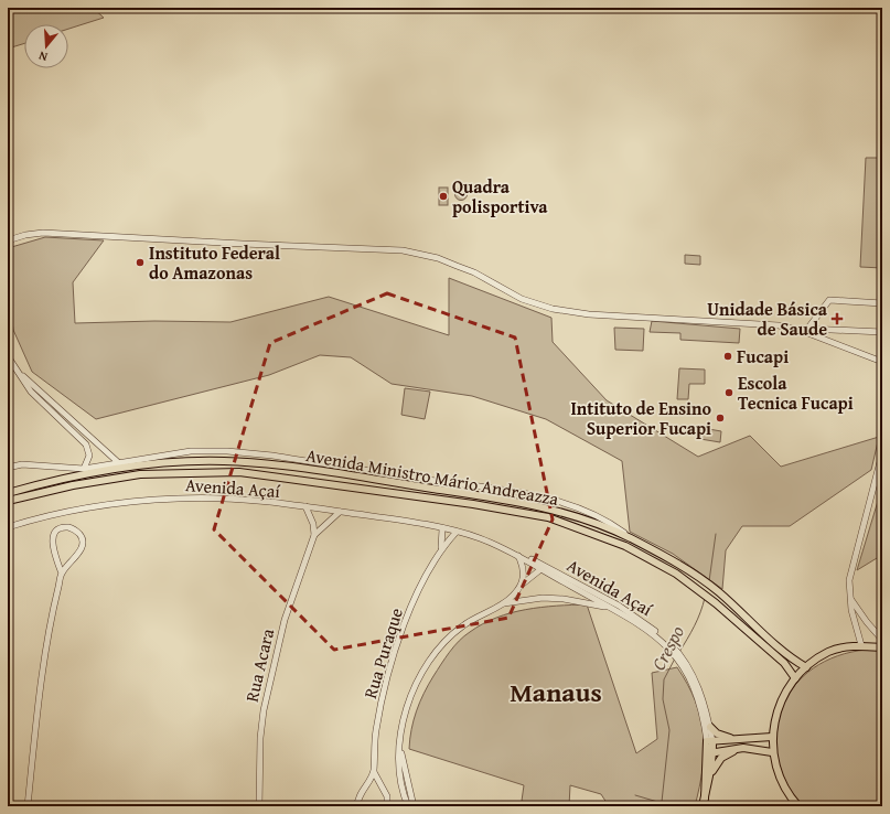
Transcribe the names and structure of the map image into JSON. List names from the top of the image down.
{
  "streets": {
    "main road": ["Avenida Ministro Mário Andreazza"],
    "street": ["Avenida Açaí", "Rua Puraque", "Rua Acara"]
  },
  "crossings": [
    ["Avenida Açaí", "Rua Puraque"],
    ["Avenida Açaí", "Rua Acara"]
  ],
  "districts": ["Manaus"],
  "water": ["Crespo"],
  "places": {
    "other": [
      "Quadra polisportiva",
      "Instituto Federal do Amazonas",
      "Fucapi",
      "Escola Tecnica Fucapi",
      "Intituto de Ensino Superior Fucapi"
    ],
    "health": ["Unidade Básica de Saude"]
  },
  "north": "bottom"
}
